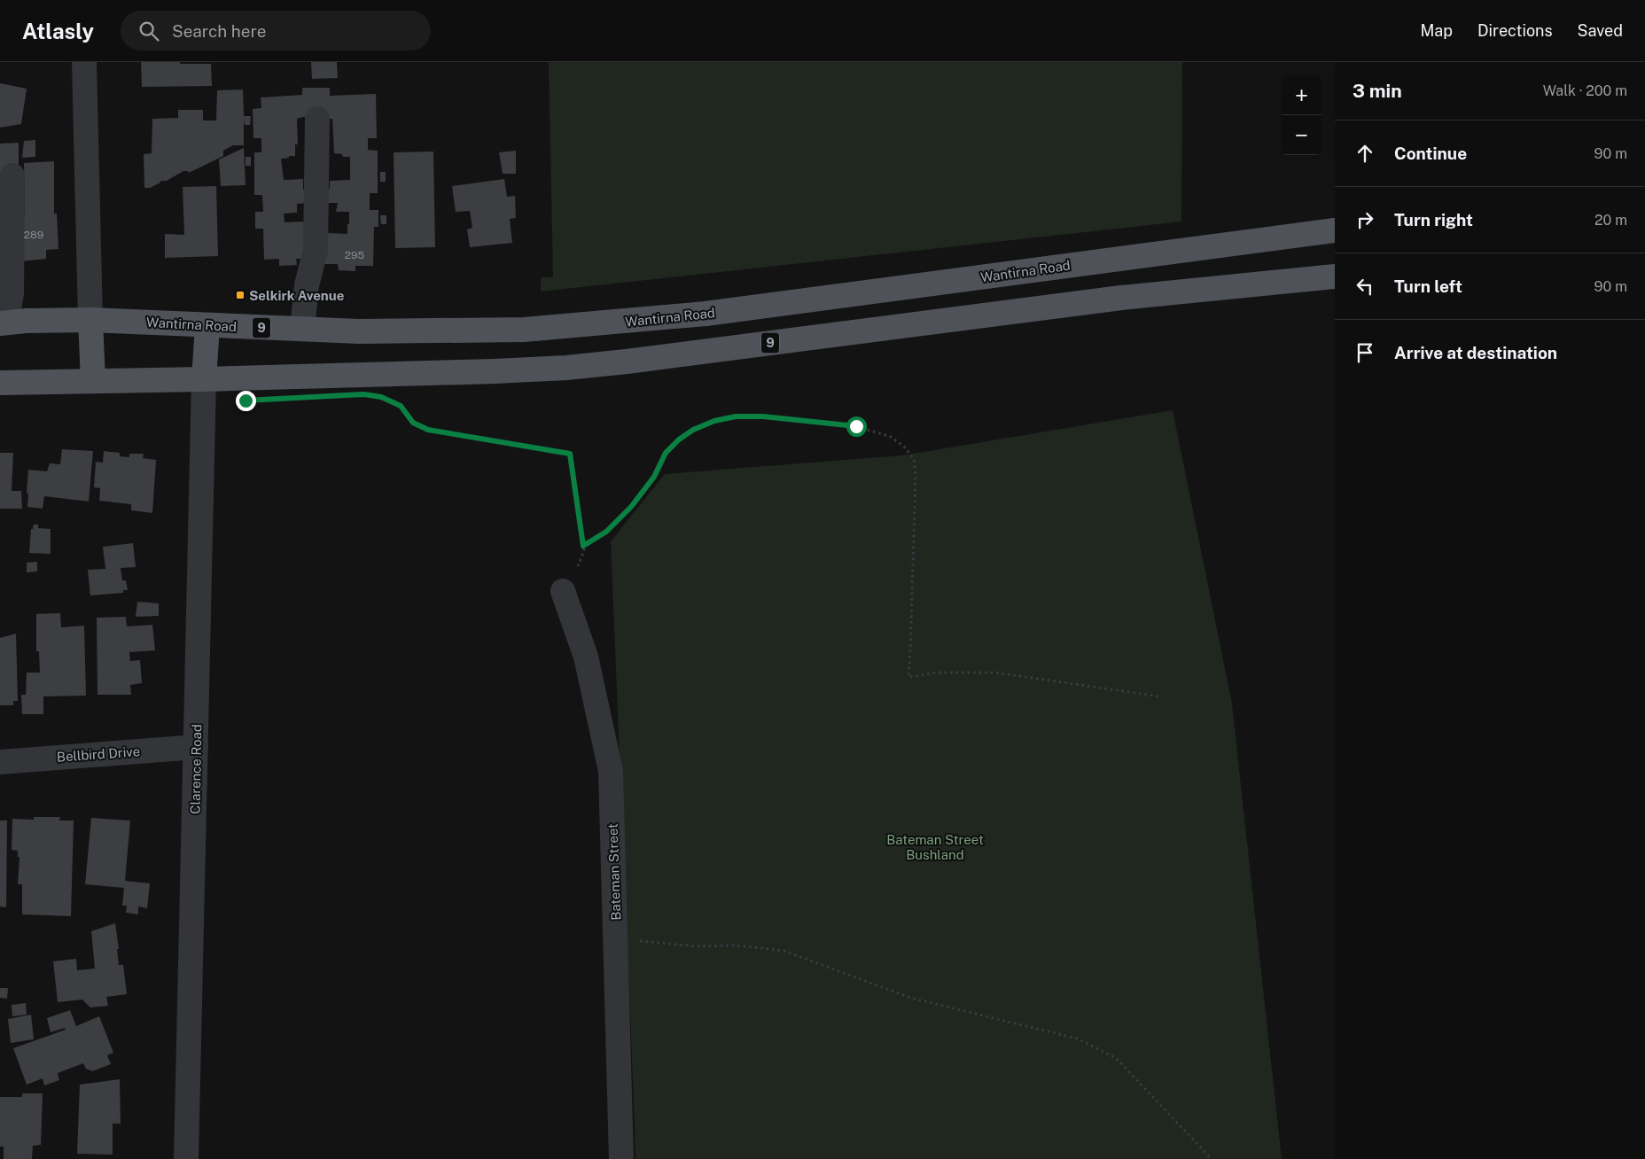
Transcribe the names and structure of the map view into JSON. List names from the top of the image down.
{
  "streets": {
    "main road": ["Wantirna Road", "9"],
    "street": ["Bellbird Drive", "Clarence Road", "Bateman Street"]
  },
  "crossings": [
    ["9", "Clarence Road"],
    ["Bellbird Drive", "Clarence Road"]
  ],
  "parks": ["Bateman Street Bushland"],
  "places": {
    "transit": ["Selkirk Avenue"]
  },
  "house_numbers": ["289", "295"],
  "page": {
    "header": "Atlasly",
    "search": "Search here",
    "nav": ["Map", "Directions", "Saved"],
    "heading": ["3 min", "Walk · 200 m"],
    "map_buttons": ["+", "−"],
    "list": [
      ["Continue", "90 m"],
      ["Turn right", "20 m"],
      ["Turn left", "90 m"],
      "Arrive at destination"
    ]
  }
}
